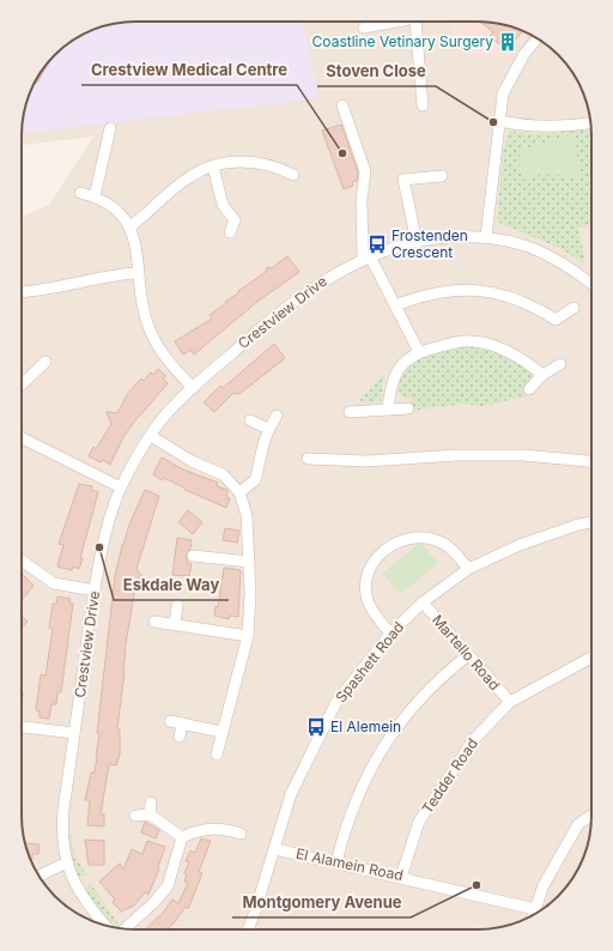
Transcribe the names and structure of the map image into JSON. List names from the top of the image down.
{
  "streets": {
    "street": [
      "Crestview Drive",
      "Martello Road",
      "Spashett Road",
      "Tedder Road",
      "El Alamein Road"
    ]
  },
  "crossings": [
    ["Martello Road", "Spashett Road"],
    ["Martello Road", "Tedder Road"],
    ["Spashett Road", "El Alamein Road"],
    ["Tedder Road", "El Alamein Road"]
  ],
  "places": {
    "building": ["Coastline Vetinary Surgery"],
    "other": [
      "Stoven Close",
      "Crestview Medical Centre",
      "Eskdale Way",
      "Montgomery Avenue"
    ],
    "bus stop": ["Frostenden Crescent", "El Alemein"]
  }
}
